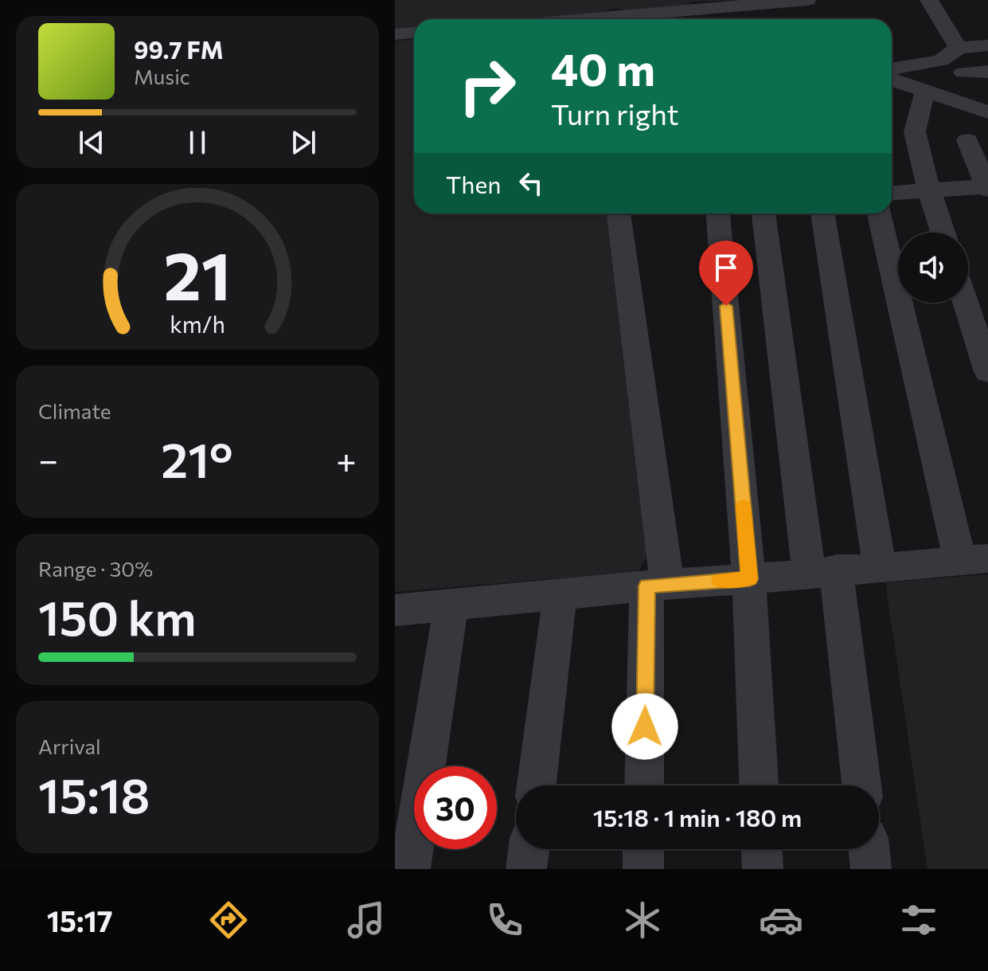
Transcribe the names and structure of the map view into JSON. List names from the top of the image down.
{
  "page": {
    "turn": ["40 m", "Turn right"],
    "song": ["99.7 FM", "Music"],
    "then": "Then",
    "tile": [
      "Climate",
      ["Range · 30%", "150 km"],
      ["Arrival", "15:18"]
    ],
    "heat": ["−", "21°", "+"],
    "limit": "30",
    "trip": "15:18 · 1 min · 180 m",
    "tabs": "15:17",
    "gauge": ["21", "km/h"]
  }
}
